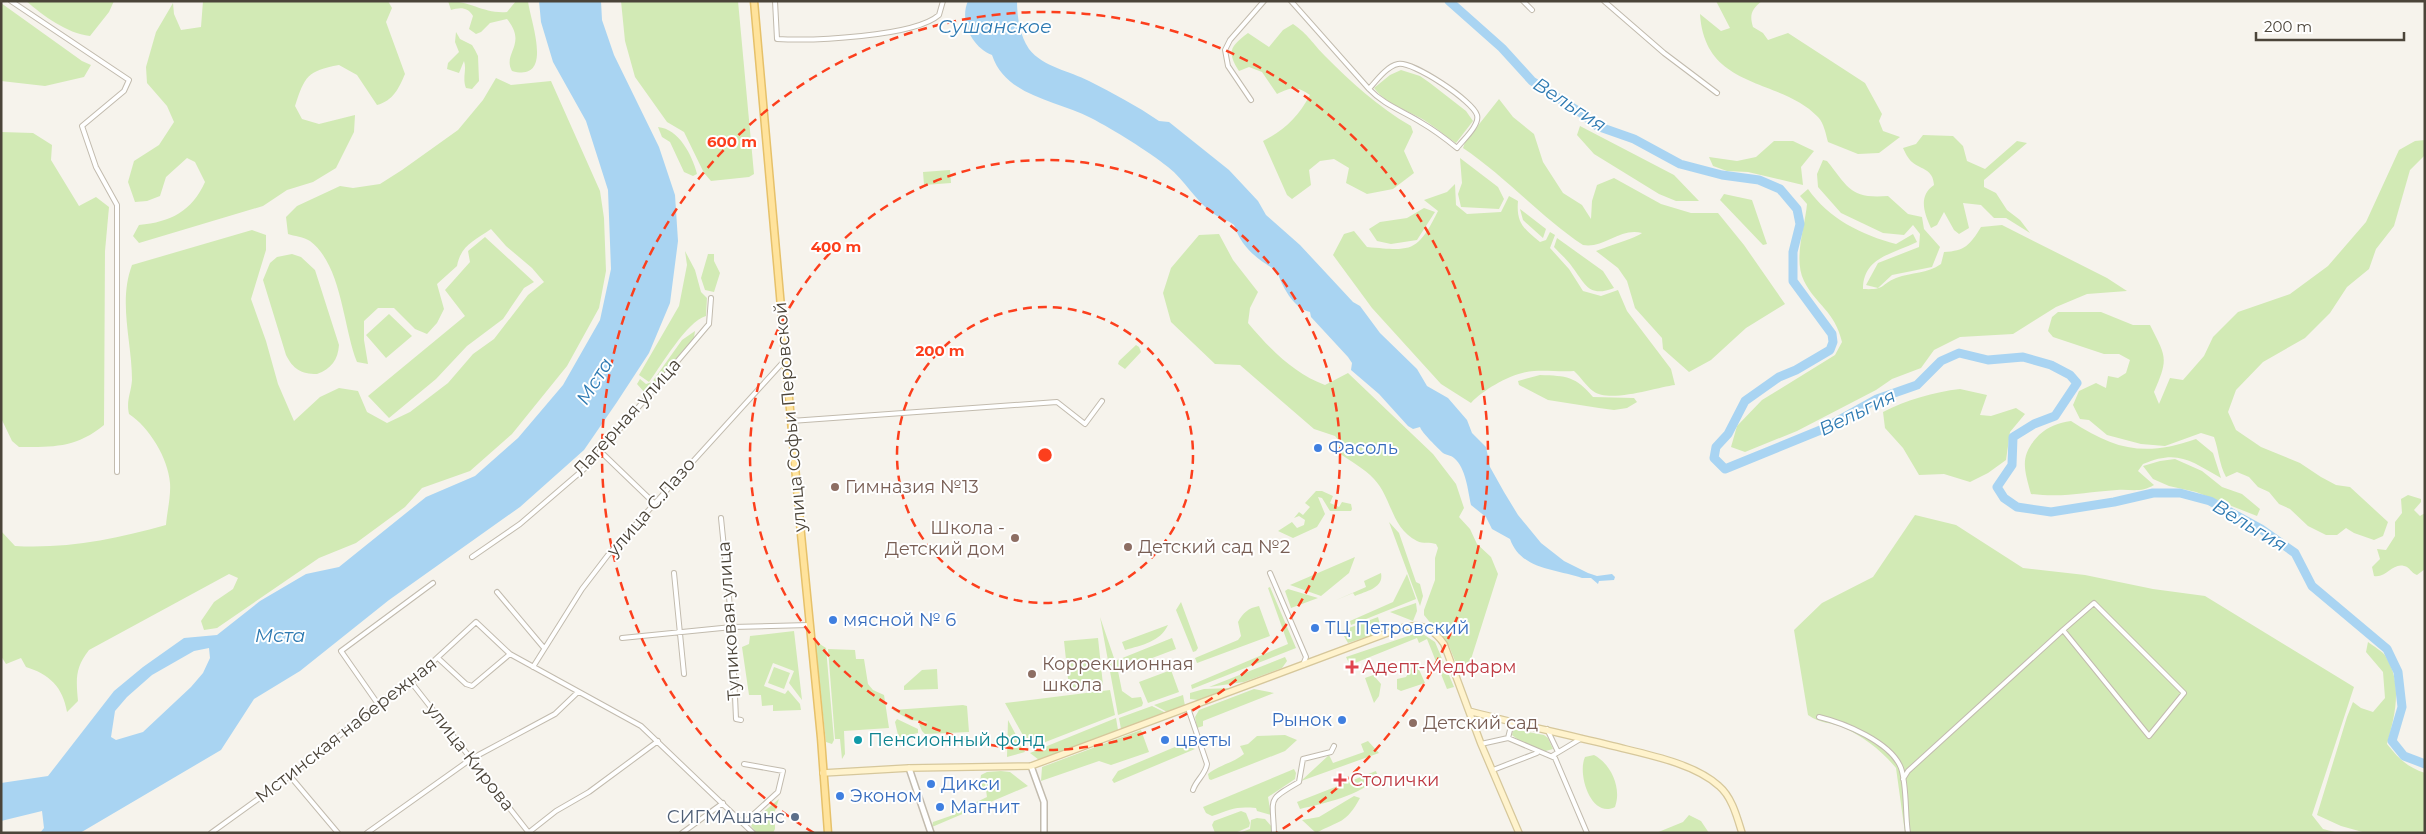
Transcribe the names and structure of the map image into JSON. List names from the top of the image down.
{
  "streets": {
    "main road": ["улица Софьи Перовской"],
    "street": [
      "Лагерная улица",
      "улица С.Лазо",
      "Тупиковая улица",
      "Мстинская набережная",
      "улица Кирова"
    ]
  },
  "crossings": [
    ["улица Софьи Перовской", "улица С.Лазо"],
    ["Мстинская набережная", "улица Кирова"]
  ],
  "water": ["Сушанское", "Вельгия", "Мста"],
  "places": {
    "other": [
      "Фасоль",
      "Гимназия №13",
      "Школа - Детский дом",
      "Детский сад №2",
      "мясной № 6",
      "ТЦ Петровский",
      "Коррекционная школа",
      "Рынок",
      "Детский сад",
      "Пенсионный фонд",
      "цветы",
      "Дикси",
      "Эконом",
      "Магнит",
      "СИГМАшанс"
    ],
    "health": ["Адепт-Медфарм", "Столички"]
  },
  "scale_bar": "200 m",
  "rings": ["600 m", "400 m", "200 m"]
}
